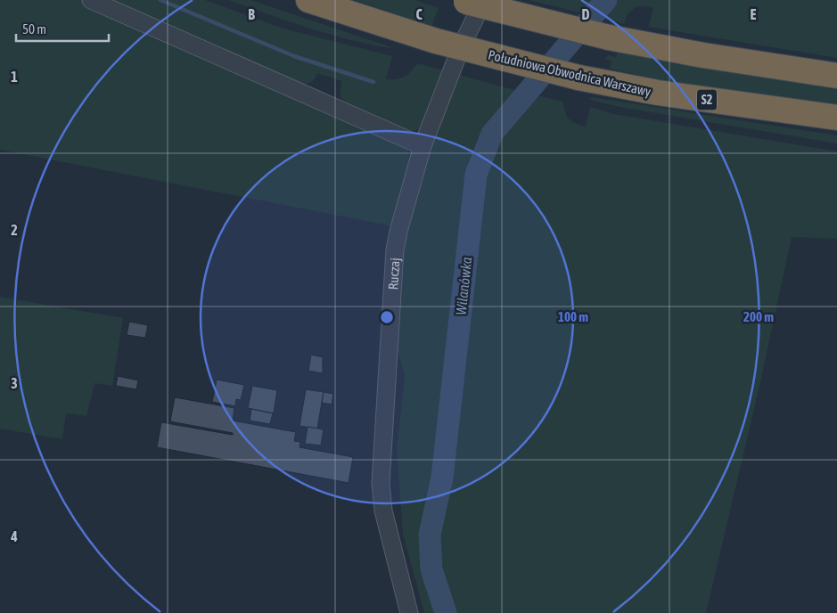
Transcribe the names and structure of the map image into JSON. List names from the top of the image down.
{
  "streets": {
    "highway": ["Południowa Obwodnica Warszawy", "S2"],
    "street": ["Ruczaj"]
  },
  "water": ["Wilanówka"],
  "scale_bar": "50 m",
  "grid": {
    "columns": [
      "B",
      "C",
      "D",
      "E"
    ],
    "rows": [
      "1",
      "2",
      "3",
      "4"
    ]
  },
  "rings": ["100 m", "200 m"]
}
